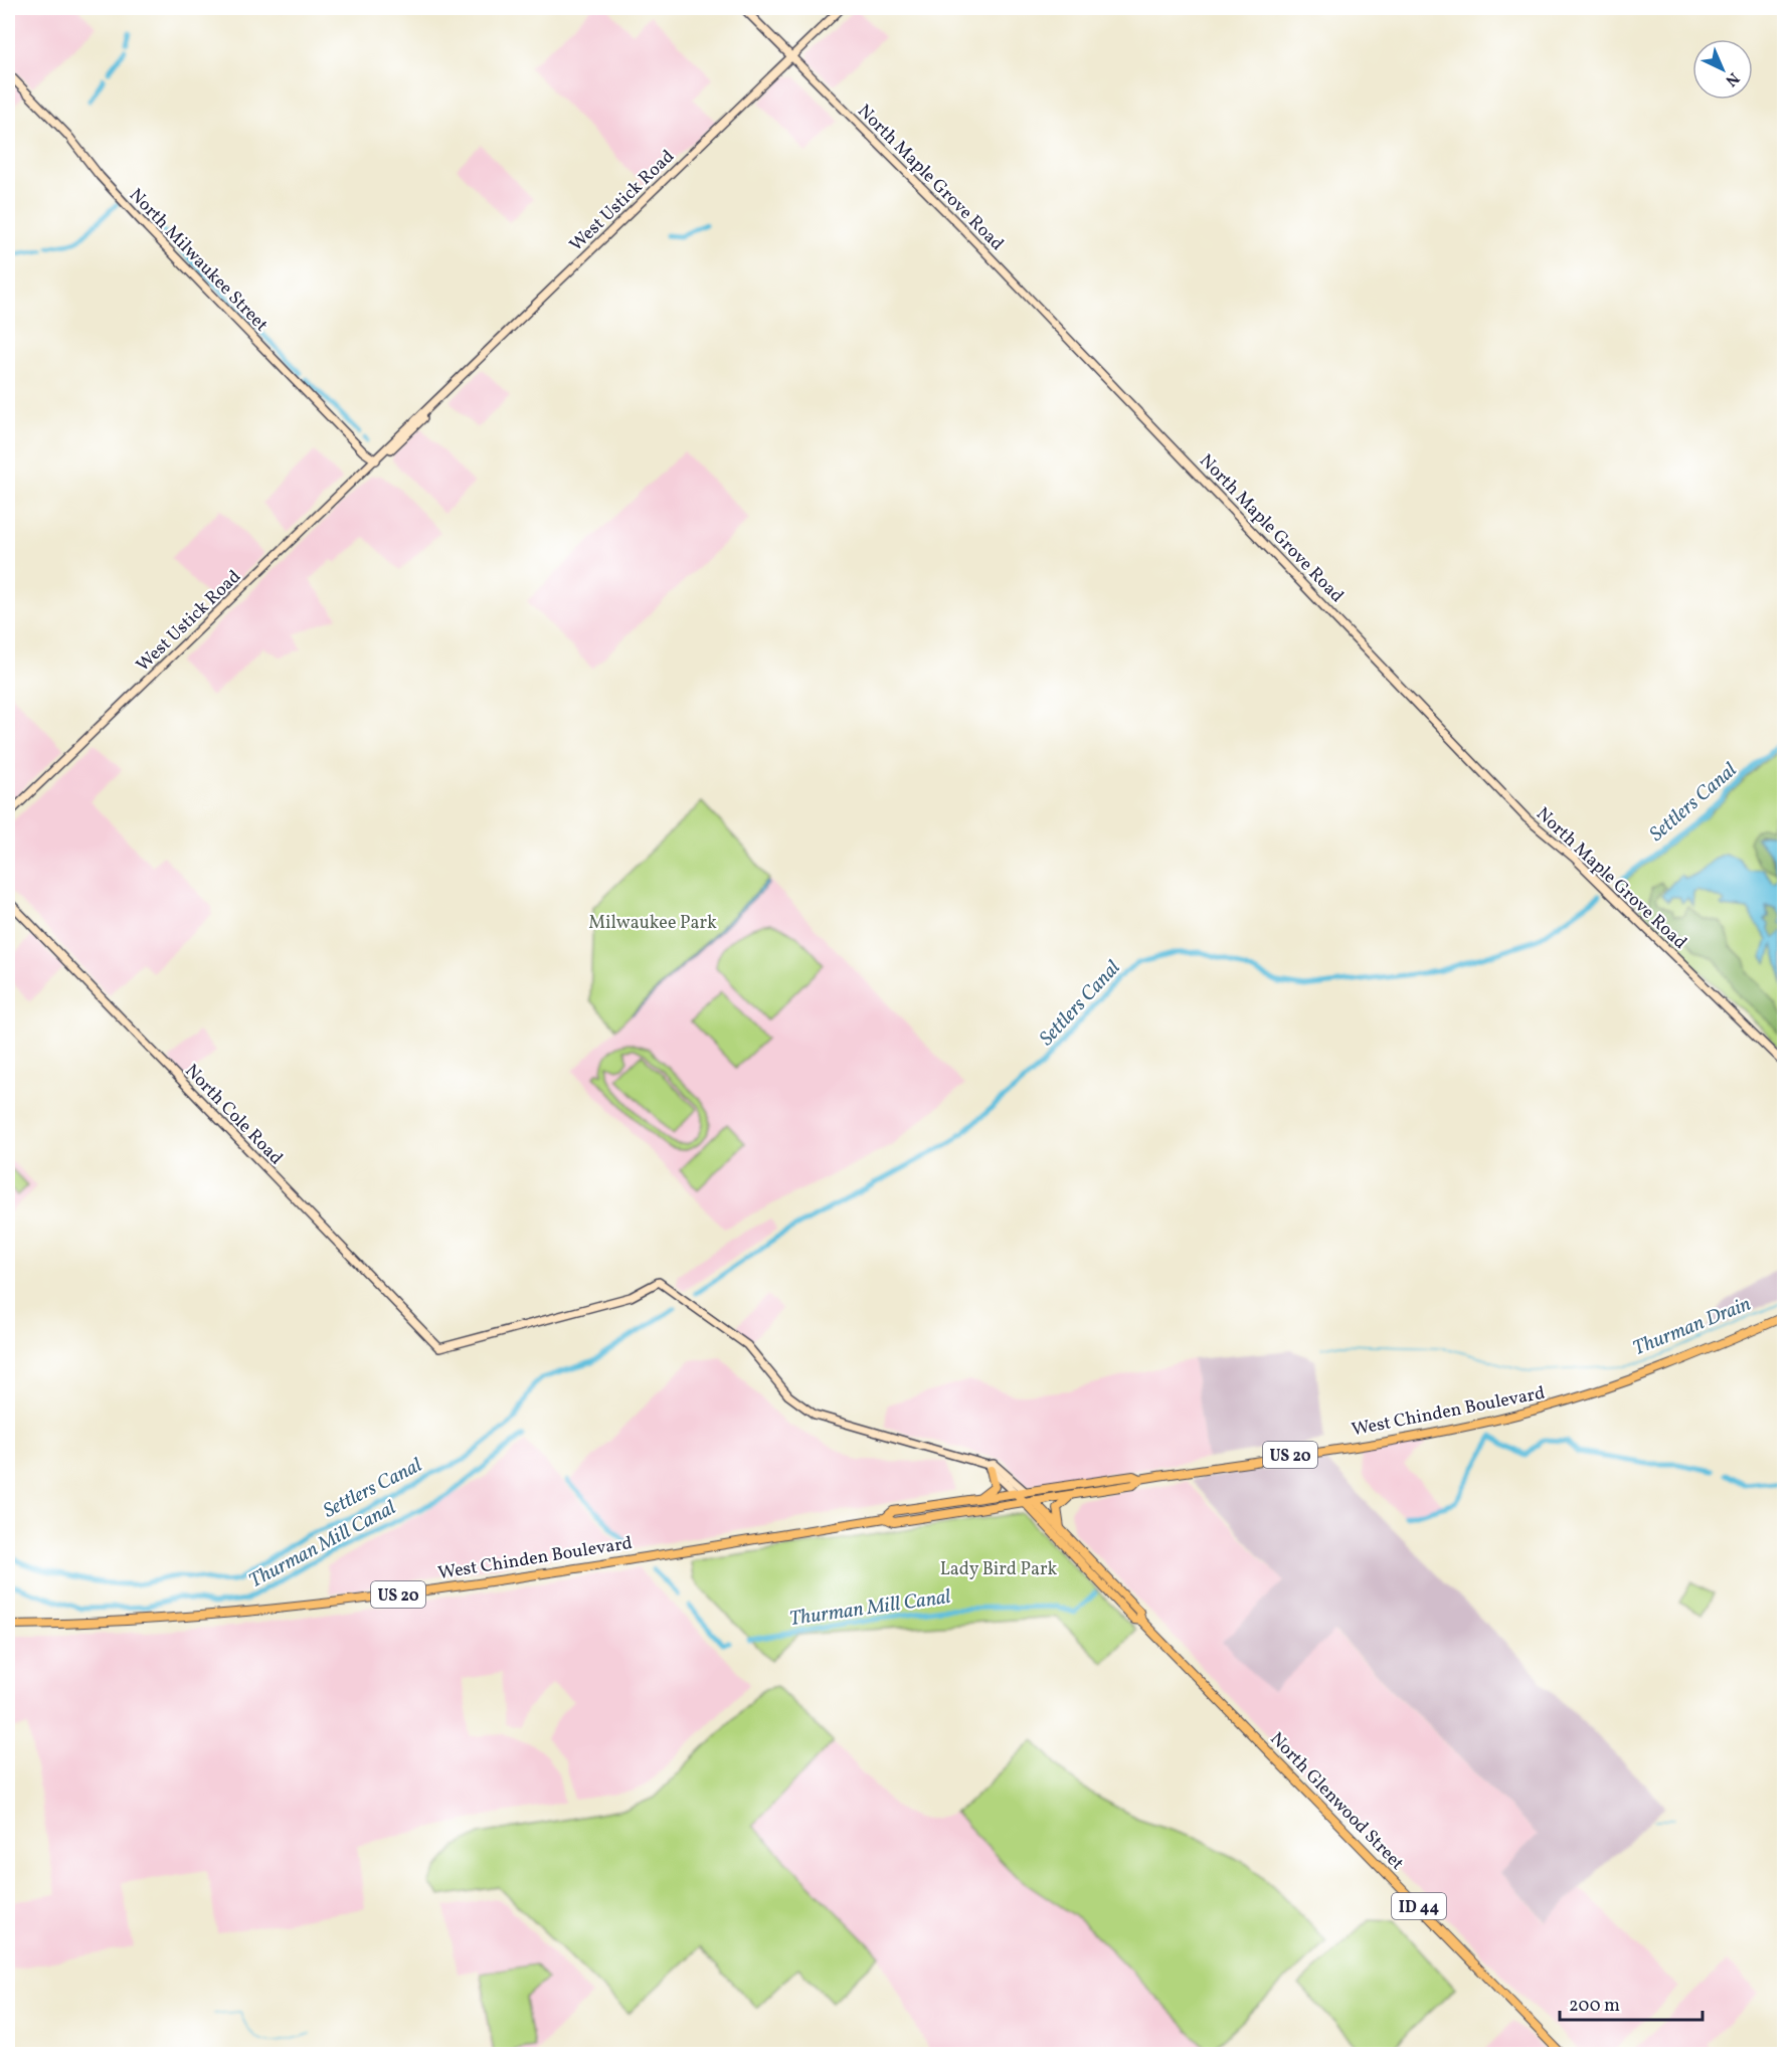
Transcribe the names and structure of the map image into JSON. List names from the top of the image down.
{
  "streets": {
    "main road": [
      "North Maple Grove Road",
      "West Ustick Road",
      "North Milwaukee Street",
      "North Cole Road",
      "West Chinden Boulevard",
      "US 20",
      "North Glenwood Street",
      "ID 44"
    ]
  },
  "crossings": [
    ["North Maple Grove Road", "West Ustick Road"],
    ["West Ustick Road", "North Milwaukee Street"],
    ["North Cole Road", "North Glenwood Street"],
    ["West Chinden Boulevard", "North Glenwood Street"]
  ],
  "water": ["Settlers Canal", "Thurman Drain", "Thurman Mill Canal"],
  "parks": ["Milwaukee Park", "Lady Bird Park"],
  "scale_bar": "200 m",
  "north": "bottom right"
}
